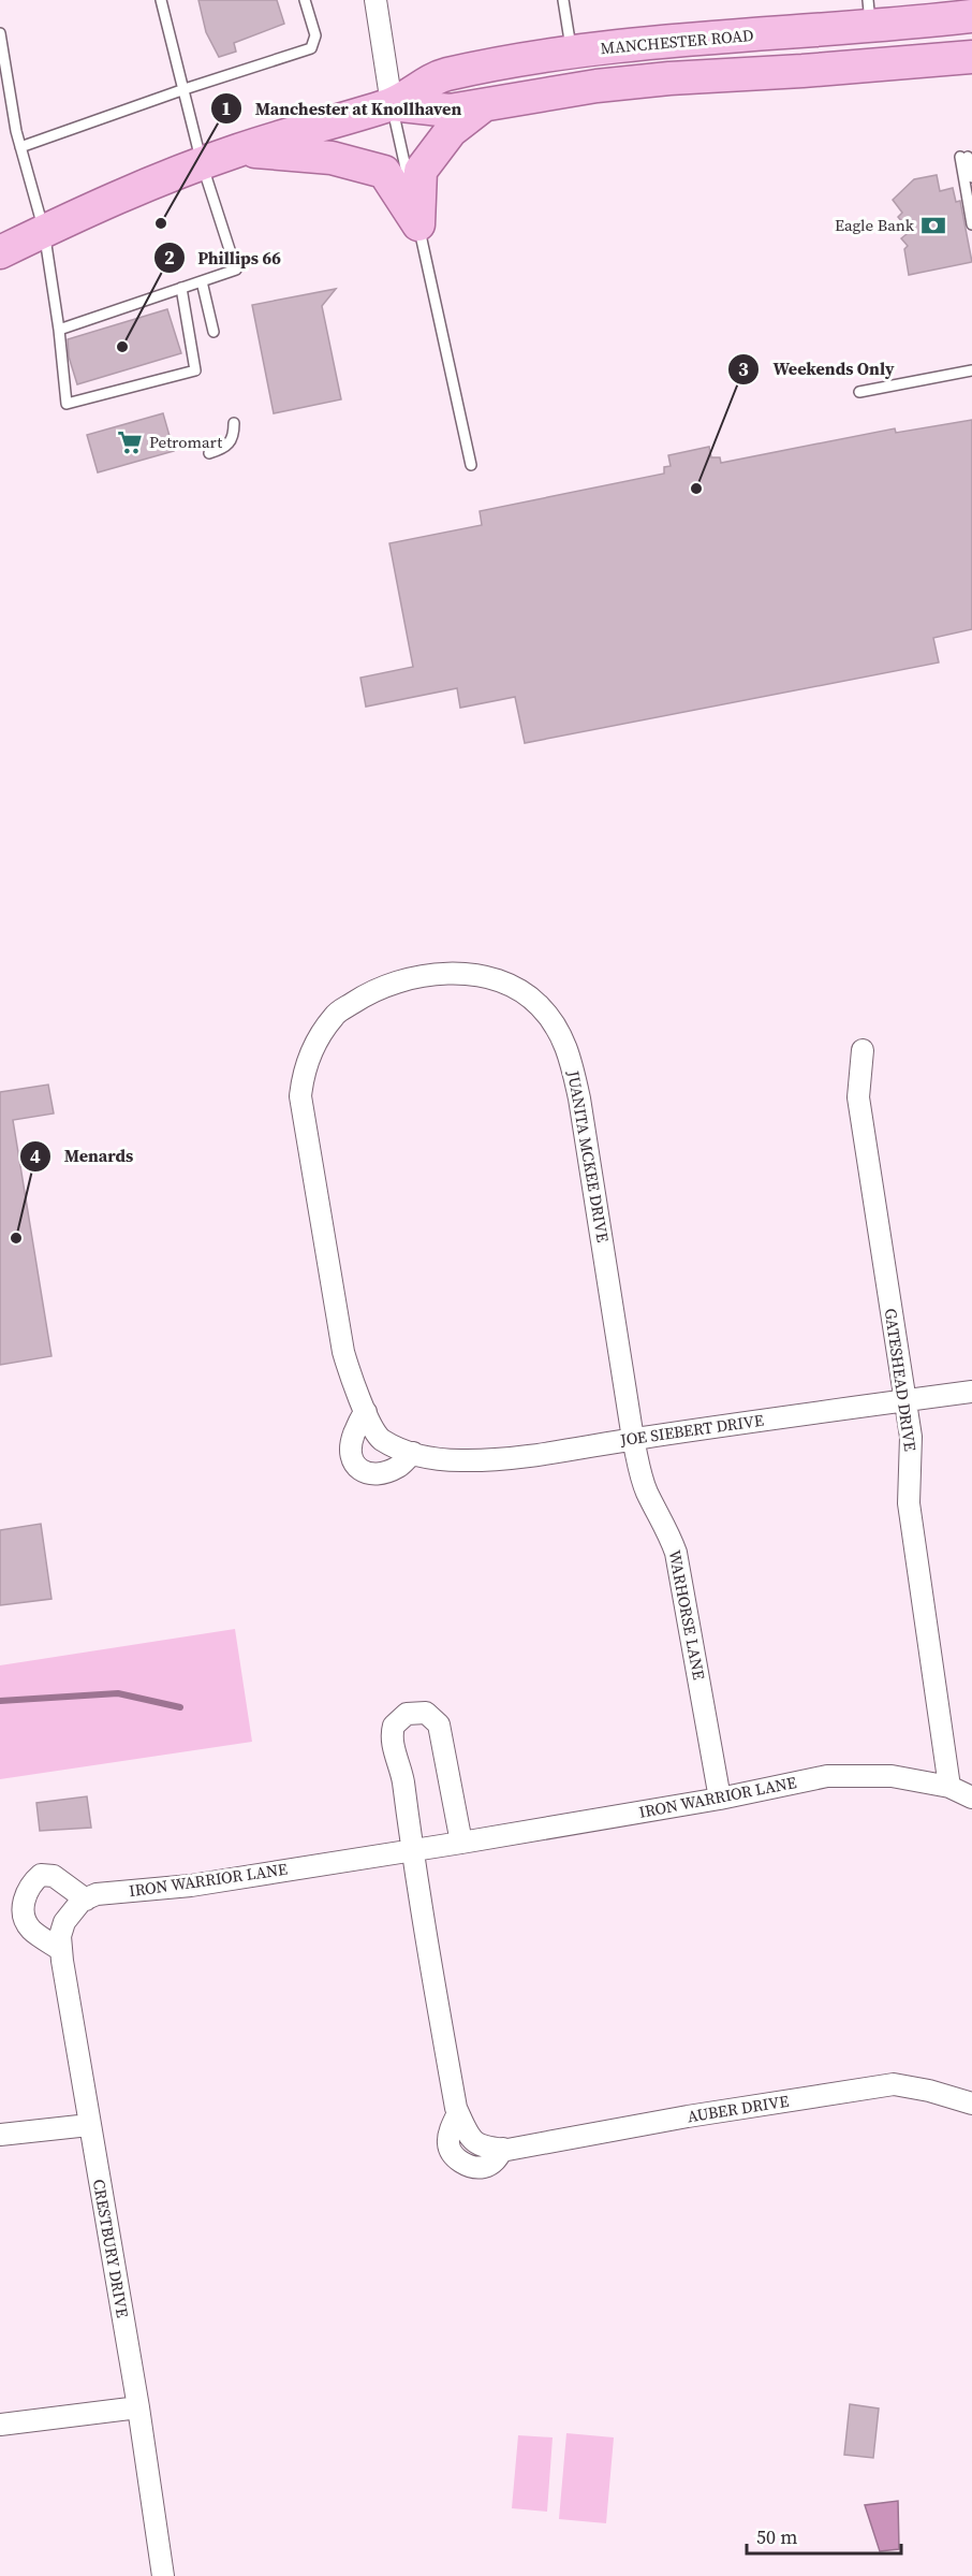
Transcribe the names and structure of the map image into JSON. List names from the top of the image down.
{
  "streets": {
    "main road": ["MANCHESTER ROAD"],
    "street": [
      "JUANITA MCKEE DRIVE",
      "GATESHEAD DRIVE",
      "JOE SIEBERT DRIVE",
      "WARHORSE LANE",
      "IRON WARRIOR LANE",
      "AUBER DRIVE",
      "CRESTBURY DRIVE"
    ]
  },
  "crossings": [
    ["JUANITA MCKEE DRIVE", "JOE SIEBERT DRIVE"],
    ["JUANITA MCKEE DRIVE", "WARHORSE LANE"],
    ["GATESHEAD DRIVE", "JOE SIEBERT DRIVE"],
    ["GATESHEAD DRIVE", "IRON WARRIOR LANE"],
    ["JOE SIEBERT DRIVE", "WARHORSE LANE"],
    ["WARHORSE LANE", "IRON WARRIOR LANE"],
    ["IRON WARRIOR LANE", "AUBER DRIVE"],
    ["IRON WARRIOR LANE", "CRESTBURY DRIVE"]
  ],
  "places": {
    "other": [
      "Manchester at Knollhaven",
      "Phillips 66",
      "Weekends Only",
      "Menards"
    ],
    "bank": ["Eagle Bank"],
    "supermarket": ["Petromart"]
  },
  "scale_bar": "50 m"
}
